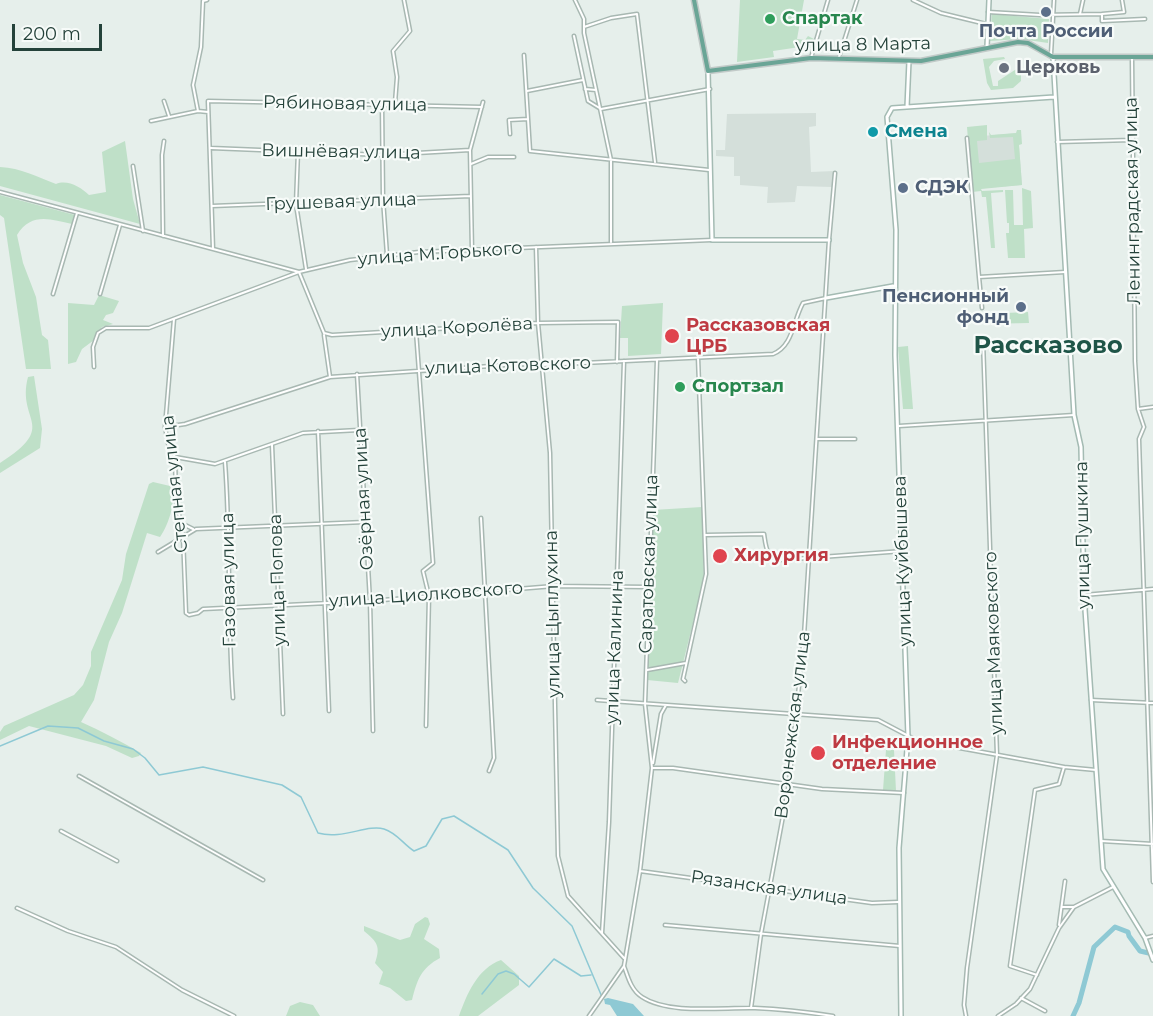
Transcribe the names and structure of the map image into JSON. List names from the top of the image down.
{
  "streets": {
    "main road": ["улица 8 Марта"],
    "street": [
      "Рябиновая улица",
      "Вишнёвая улица",
      "Ленинградская улица",
      "Грушевая улица",
      "улица М.Горького",
      "улица Королёва",
      "улица Котовского",
      "Степная улица",
      "Озёрная улица",
      "улица Пушкина",
      "улица Куйбышева",
      "Саратовская улица",
      "Газовая улица",
      "улица Попова",
      "улица Циолковского",
      "улица Цыплухина",
      "улица Маяковского",
      "улица Калинина",
      "Воронежская улица",
      "Рязанская улица"
    ]
  },
  "crossings": [
    ["улица 8 Марта", "улица Пушкина"],
    ["улица М.Горького", "Степная улица"],
    ["улица М.Горького", "улица Цыплухина"],
    ["улица М.Горького", "Воронежская улица"],
    ["улица Королёва", "улица Котовского"],
    ["улица Королёва", "улица Цыплухина"],
    ["улица Котовского", "Степная улица"],
    ["улица Котовского", "Озёрная улица"],
    ["улица Котовского", "Саратовская улица"],
    ["улица Котовского", "улица Цыплухина"],
    ["улица Котовского", "улица Калинина"],
    ["улица Котовского", "Воронежская улица"],
    ["Степная улица", "улица Циолковского"],
    ["Озёрная улица", "улица Циолковского"],
    ["улица Куйбышева", "Рязанская улица"],
    ["Саратовская улица", "улица Циолковского"],
    ["Саратовская улица", "улица Цыплухина"],
    ["Саратовская улица", "Рязанская улица"],
    ["Газовая улица", "улица Циолковского"],
    ["улица Попова", "улица Циолковского"],
    ["улица Циолковского", "улица Цыплухина"],
    ["улица Циолковского", "улица Калинина"],
    ["улица Цыплухина", "улица Калинина"],
    ["Воронежская улица", "Рязанская улица"]
  ],
  "districts": ["Рассказово"],
  "places": [
    "Почта России",
    "Спартак",
    "Церковь",
    "Смена",
    "СДЭК",
    "Пенсионный фонд",
    "Рассказовская ЦРБ",
    "Спортзал",
    "Хирургия",
    "Инфекционное отделение"
  ],
  "scale_bar": "200 m"
}
